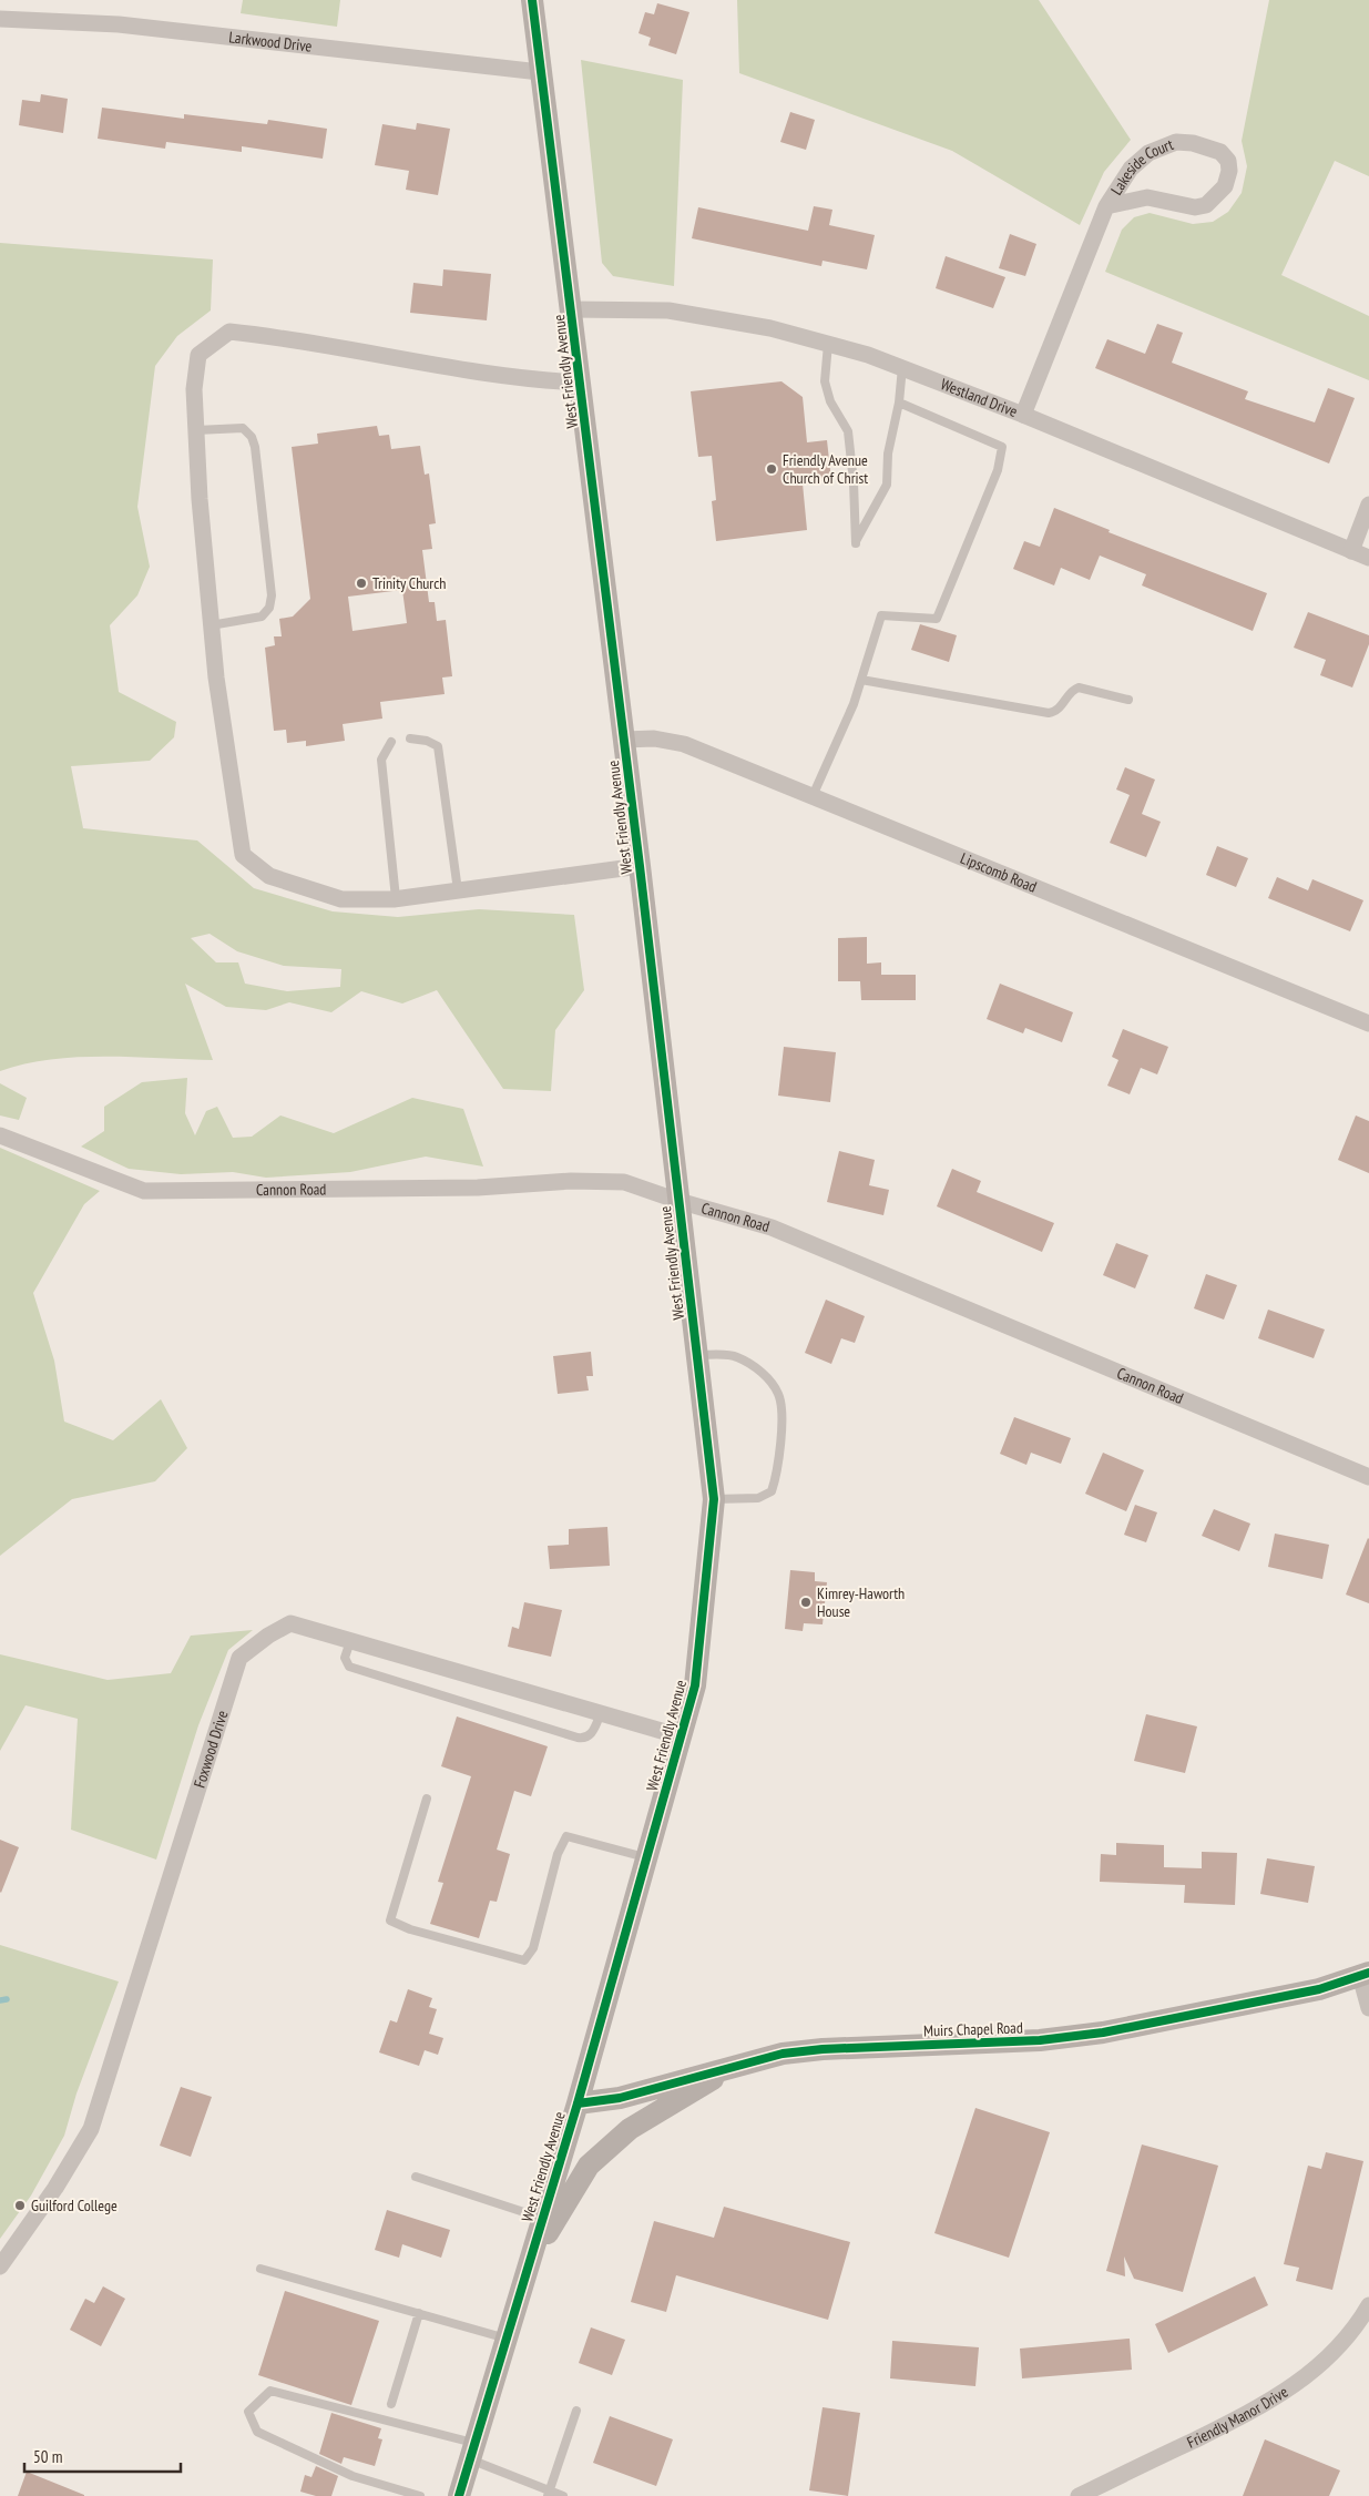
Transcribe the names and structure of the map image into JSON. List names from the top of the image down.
{
  "streets": {
    "main road": ["West Friendly Avenue", "Muirs Chapel Road"],
    "street": [
      "Larkwood Drive",
      "Lakeside Court",
      "Westland Drive",
      "Lipscomb Road",
      "Cannon Road",
      "Foxwood Drive",
      "Friendly Manor Drive"
    ]
  },
  "crossings": [
    ["Larkwood Drive", "West Friendly Avenue"],
    ["Lakeside Court", "Westland Drive"],
    ["West Friendly Avenue", "Westland Drive"],
    ["West Friendly Avenue", "Lipscomb Road"],
    ["West Friendly Avenue", "Cannon Road"],
    ["West Friendly Avenue", "Foxwood Drive"],
    ["West Friendly Avenue", "Muirs Chapel Road"]
  ],
  "places": [
    "Friendly Avenue Church of Christ",
    "Trinity Church",
    "Kimrey-Haworth House",
    "Guilford College"
  ],
  "scale_bar": "50 m"
}
